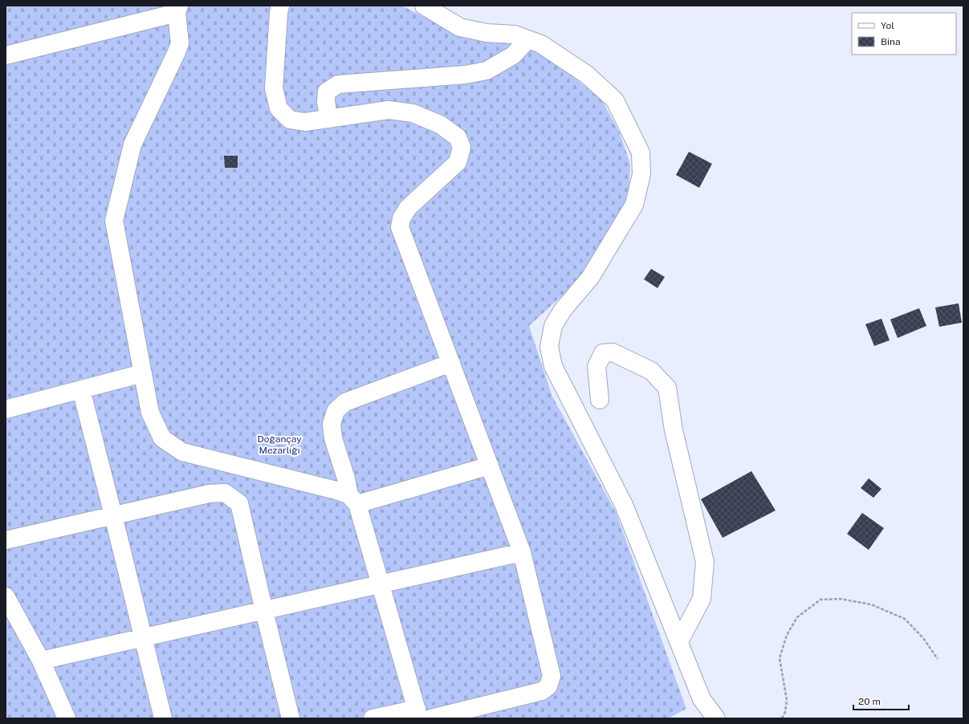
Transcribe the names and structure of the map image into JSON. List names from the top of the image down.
{
  "parks": ["Doğançay Mezarlığı"],
  "legend": ["Yol", "Bina"],
  "scale_bar": "20 m"
}
